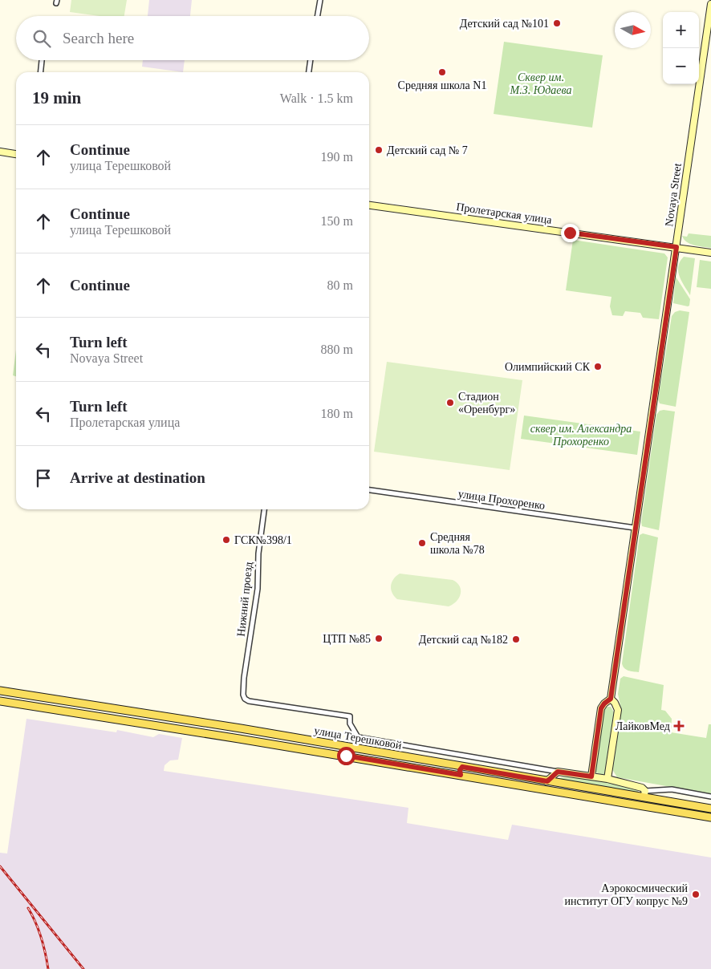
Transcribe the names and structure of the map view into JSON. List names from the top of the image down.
{
  "streets": {
    "main road": ["Novaya Street", "Пролетарская улица", "улица Терешковой"],
    "street": ["улица Прохоренко", "Нижний проезд"]
  },
  "crossings": [
    ["Novaya Street", "Пролетарская улица"],
    ["Novaya Street", "улица Прохоренко"]
  ],
  "parks": ["Сквер им. М.З. Юдаева", "сквер им. Александра Прохоренко"],
  "places": {
    "other": [
      "Детский сад №101",
      "Средняя школа N1",
      "Детский сад № 7",
      "Олимпийский СК",
      "Стадион «Оренбург»",
      "ГСК№398/1",
      "Средняя школа №78",
      "ЦТП №85",
      "Детский сад №182",
      "Аэрокосмический институт ОГУ копрус №9"
    ],
    "health": ["ЛайковМед"]
  },
  "north": "right",
  "page": {
    "map_buttons": ["+", "−"],
    "search": "Search here",
    "heading": ["19 min", "Walk · 1.5 km"],
    "list": [
      ["Continue", "улица Терешковой", "190 m"],
      ["Continue", "улица Терешковой", "150 m"],
      ["Continue", "80 m"],
      ["Turn left", "Novaya Street", "880 m"],
      ["Turn left", "Пролетарская улица", "180 m"],
      "Arrive at destination"
    ]
  }
}
